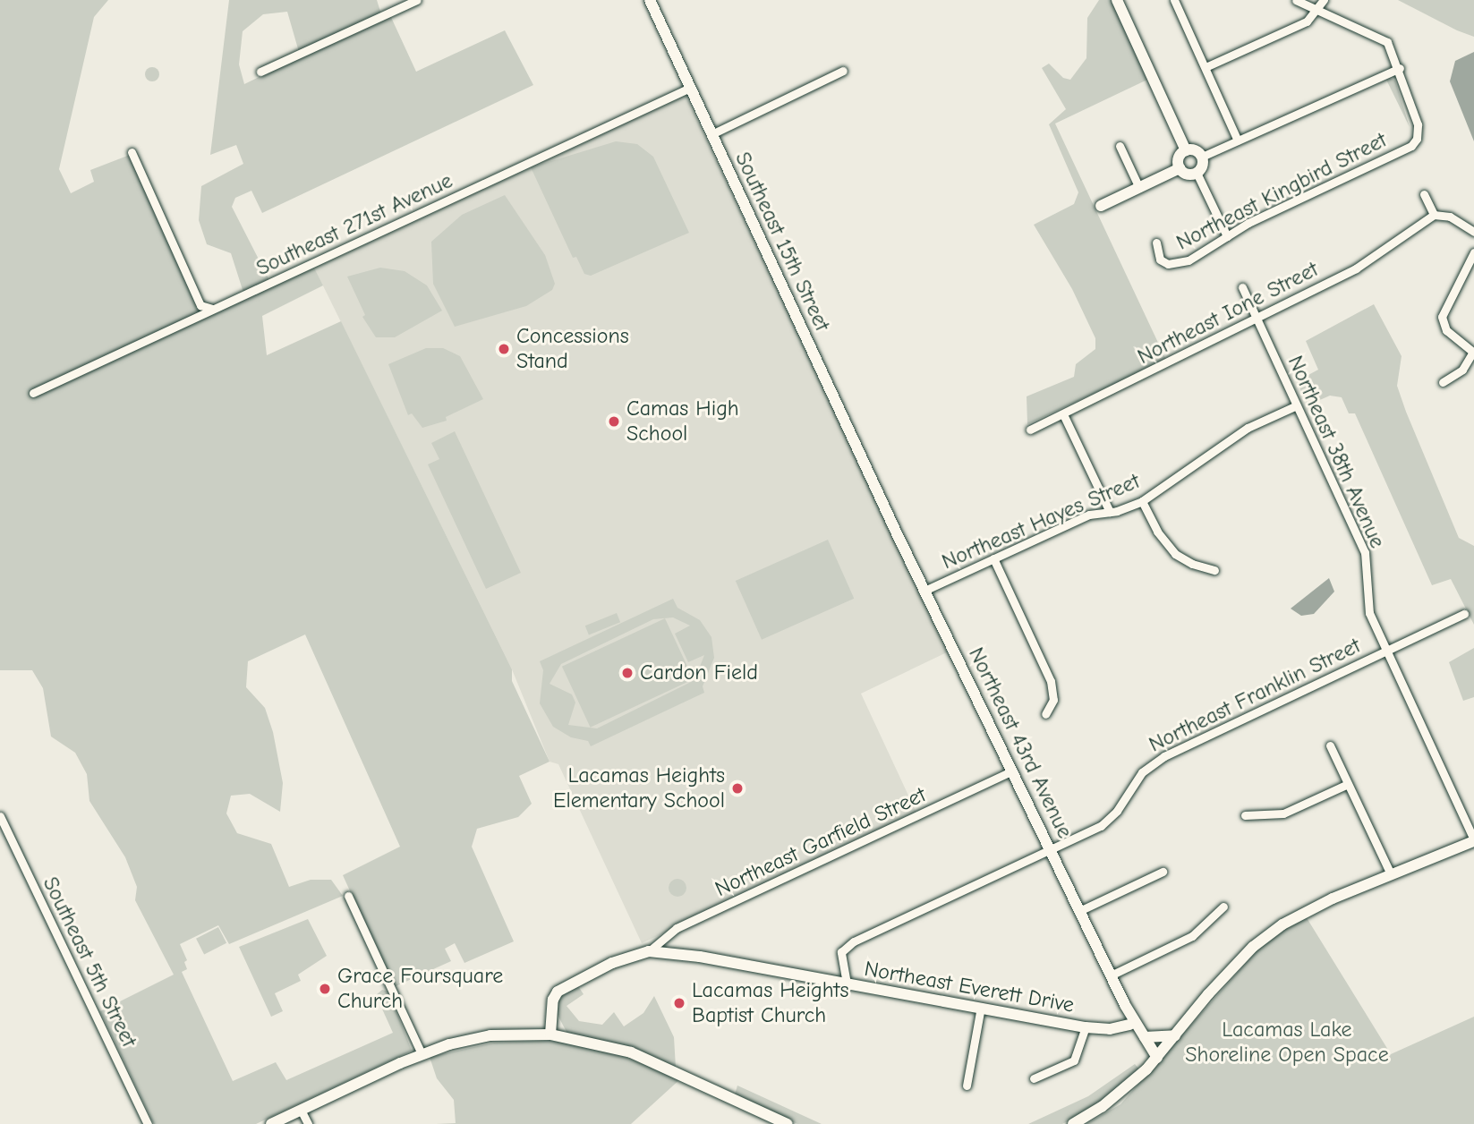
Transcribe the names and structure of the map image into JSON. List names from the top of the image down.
{
  "streets": {
    "street": [
      "Northeast Kingbird Street",
      "Southeast 271st Avenue",
      "Southeast 15th Street",
      "Northeast Ione Street",
      "Northeast 38th Avenue",
      "Northeast Hayes Street",
      "Northeast Franklin Street",
      "Northeast 43rd Avenue",
      "Northeast Garfield Street",
      "Southeast 5th Street",
      "Northeast Everett Drive"
    ]
  },
  "crossings": [
    ["Southeast 271st Avenue", "Southeast 15th Street"],
    ["Southeast 15th Street", "Northeast 43rd Avenue"],
    ["Northeast Ione Street", "Northeast 38th Avenue"],
    ["Northeast 38th Avenue", "Northeast Hayes Street"],
    ["Northeast 38th Avenue", "Northeast Franklin Street"],
    ["Northeast Hayes Street", "Northeast 43rd Avenue"],
    ["Northeast Franklin Street", "Northeast 43rd Avenue"],
    ["Northeast Franklin Street", "Northeast Everett Drive"],
    ["Northeast 43rd Avenue", "Northeast Garfield Street"],
    ["Northeast 43rd Avenue", "Northeast Everett Drive"],
    ["Northeast Garfield Street", "Northeast Everett Drive"]
  ],
  "parks": ["Lacamas Lake Shoreline Open Space"],
  "places": [
    "Concessions Stand",
    "Camas High School",
    "Cardon Field",
    "Lacamas Heights Elementary School",
    "Grace Foursquare Church",
    "Lacamas Heights Baptist Church"
  ]
}
